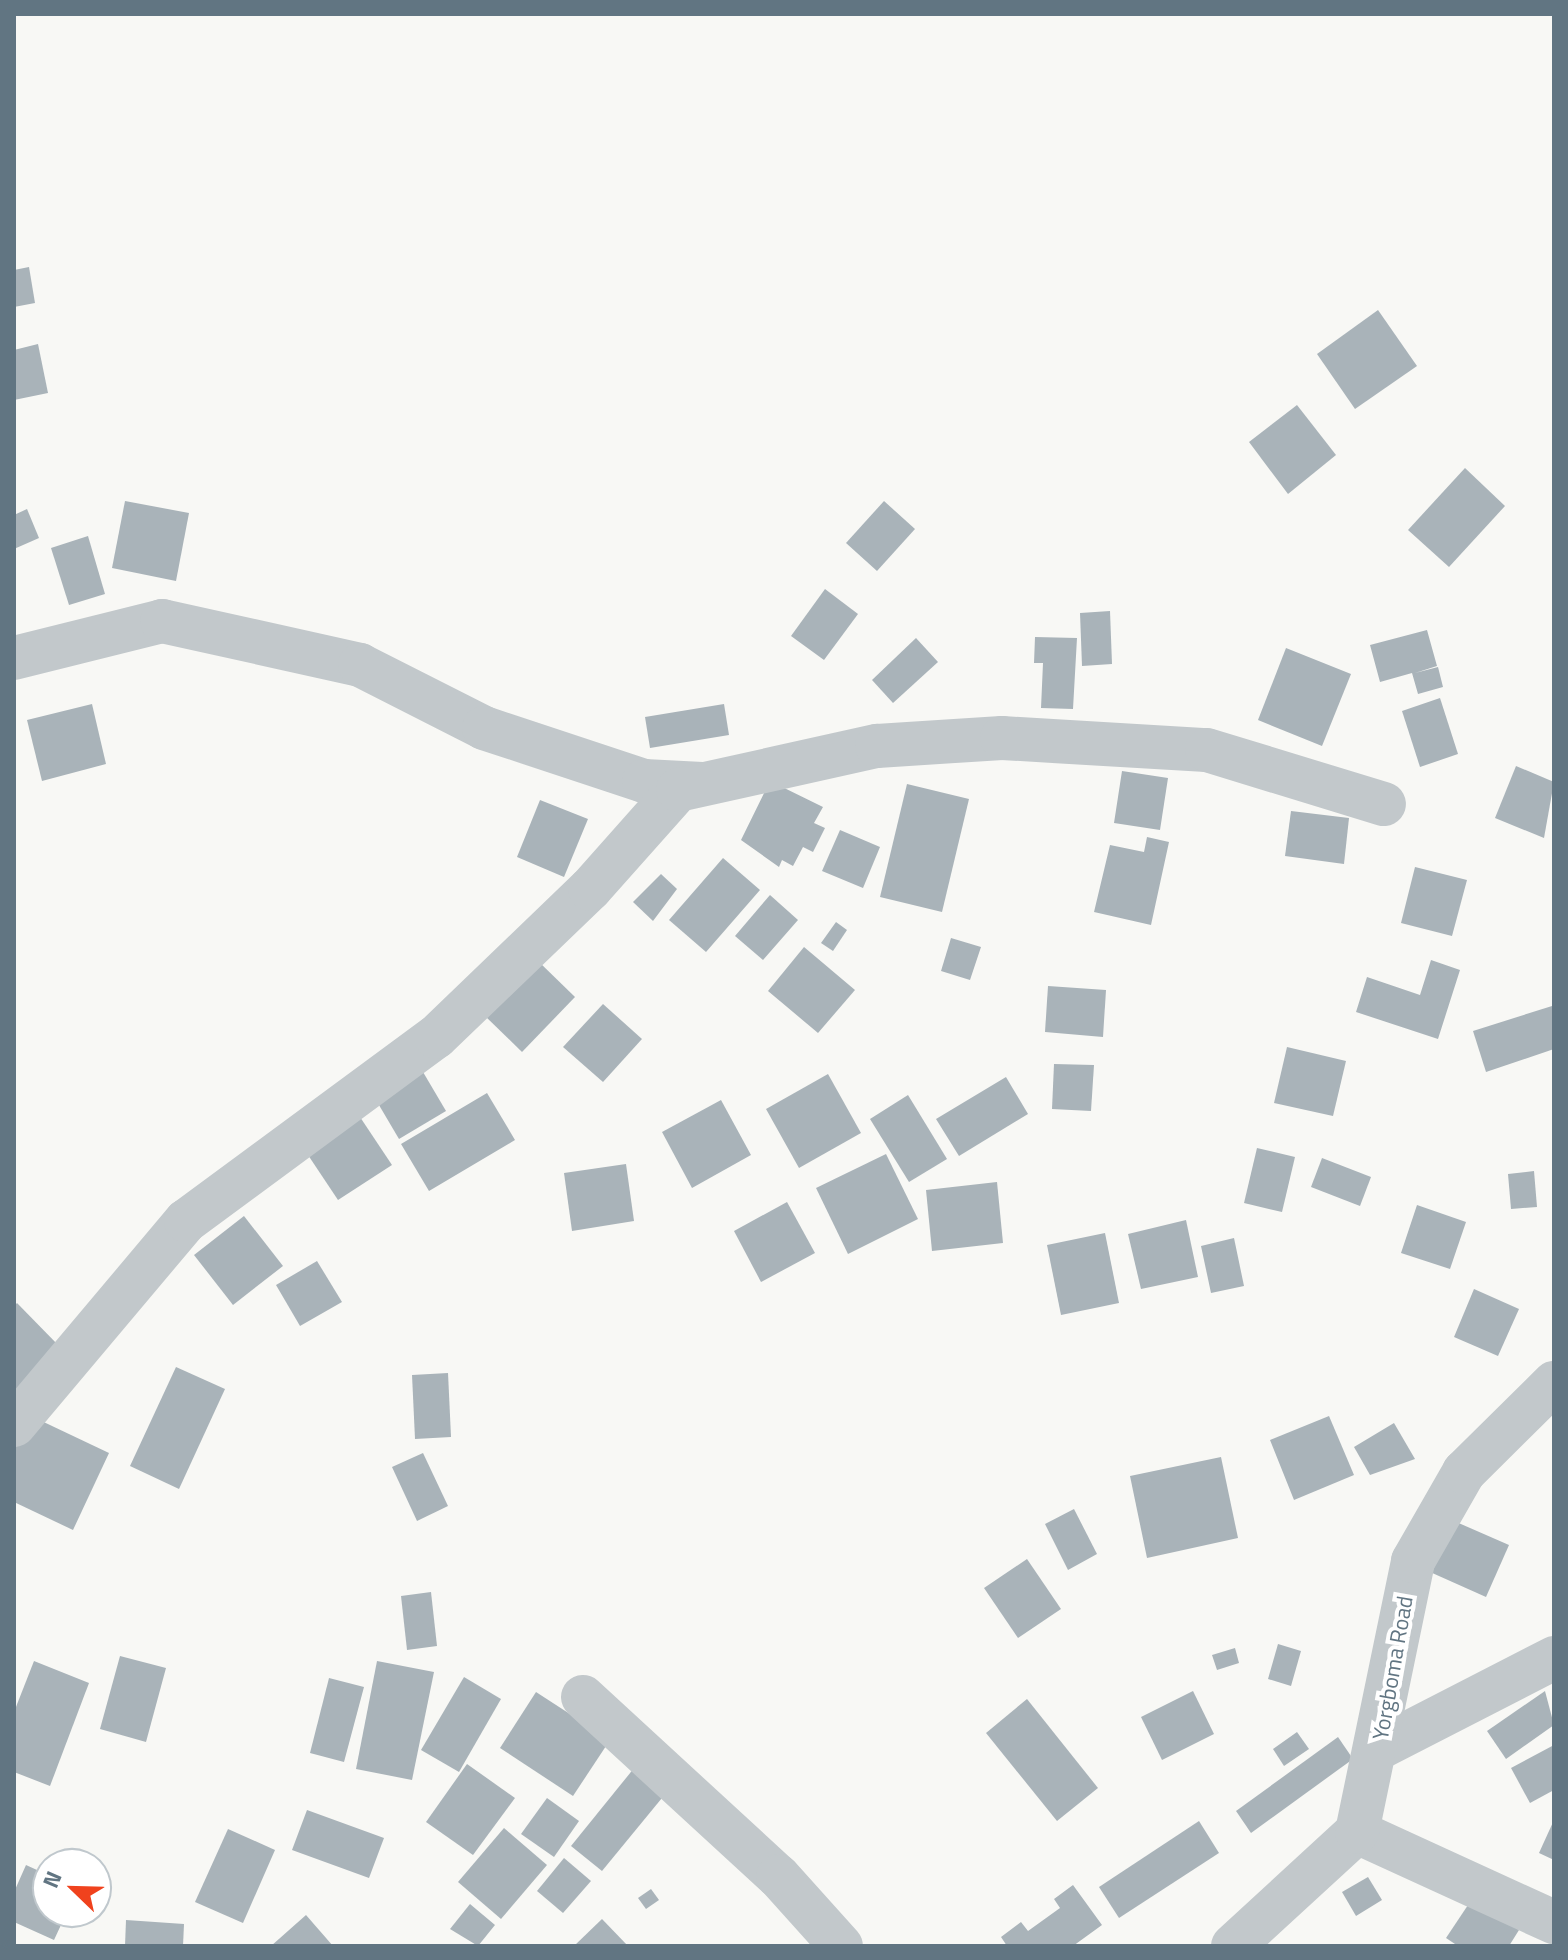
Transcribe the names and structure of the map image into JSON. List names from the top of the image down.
{
  "streets": {
    "street": ["Yorgboma Road"]
  },
  "north": "top left"
}
